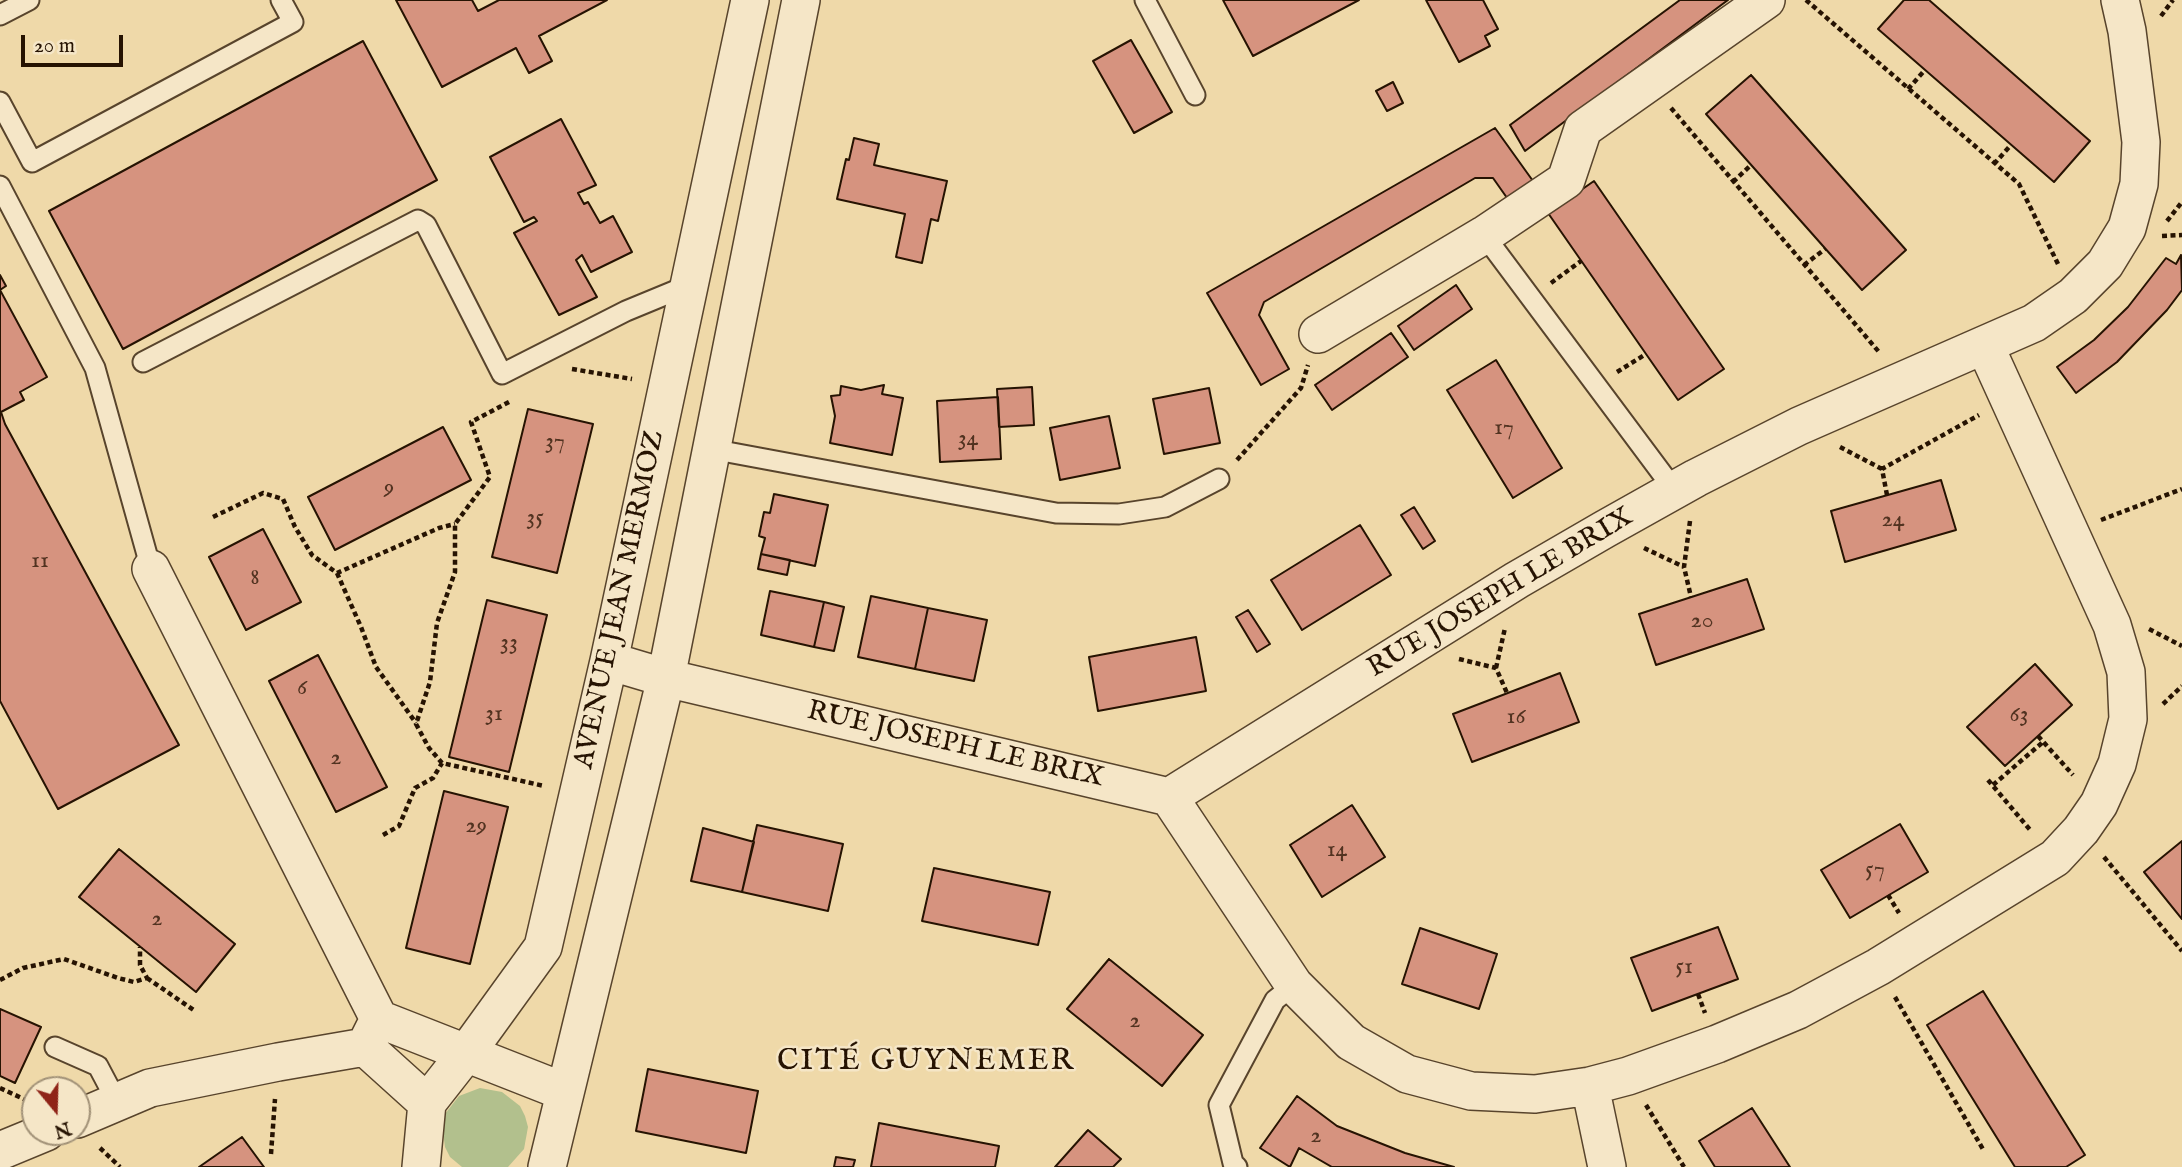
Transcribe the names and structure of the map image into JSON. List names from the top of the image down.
{
  "streets": {
    "street": ["RUE JOSEPH LE BRIX", "AVENUE JEAN MERMOZ"]
  },
  "crossings": [
    ["RUE JOSEPH LE BRIX", "AVENUE JEAN MERMOZ"]
  ],
  "districts": ["CITÉ GUYNEMER"],
  "house_numbers": [
    "17",
    "34",
    "37",
    "9",
    "35",
    "24",
    "11",
    "8",
    "20",
    "33",
    "6",
    "31",
    "63",
    "16",
    "2",
    "29",
    "14",
    "57",
    "2",
    "51",
    "2",
    "2"
  ],
  "scale_bar": "20 m",
  "north": "bottom"
}
